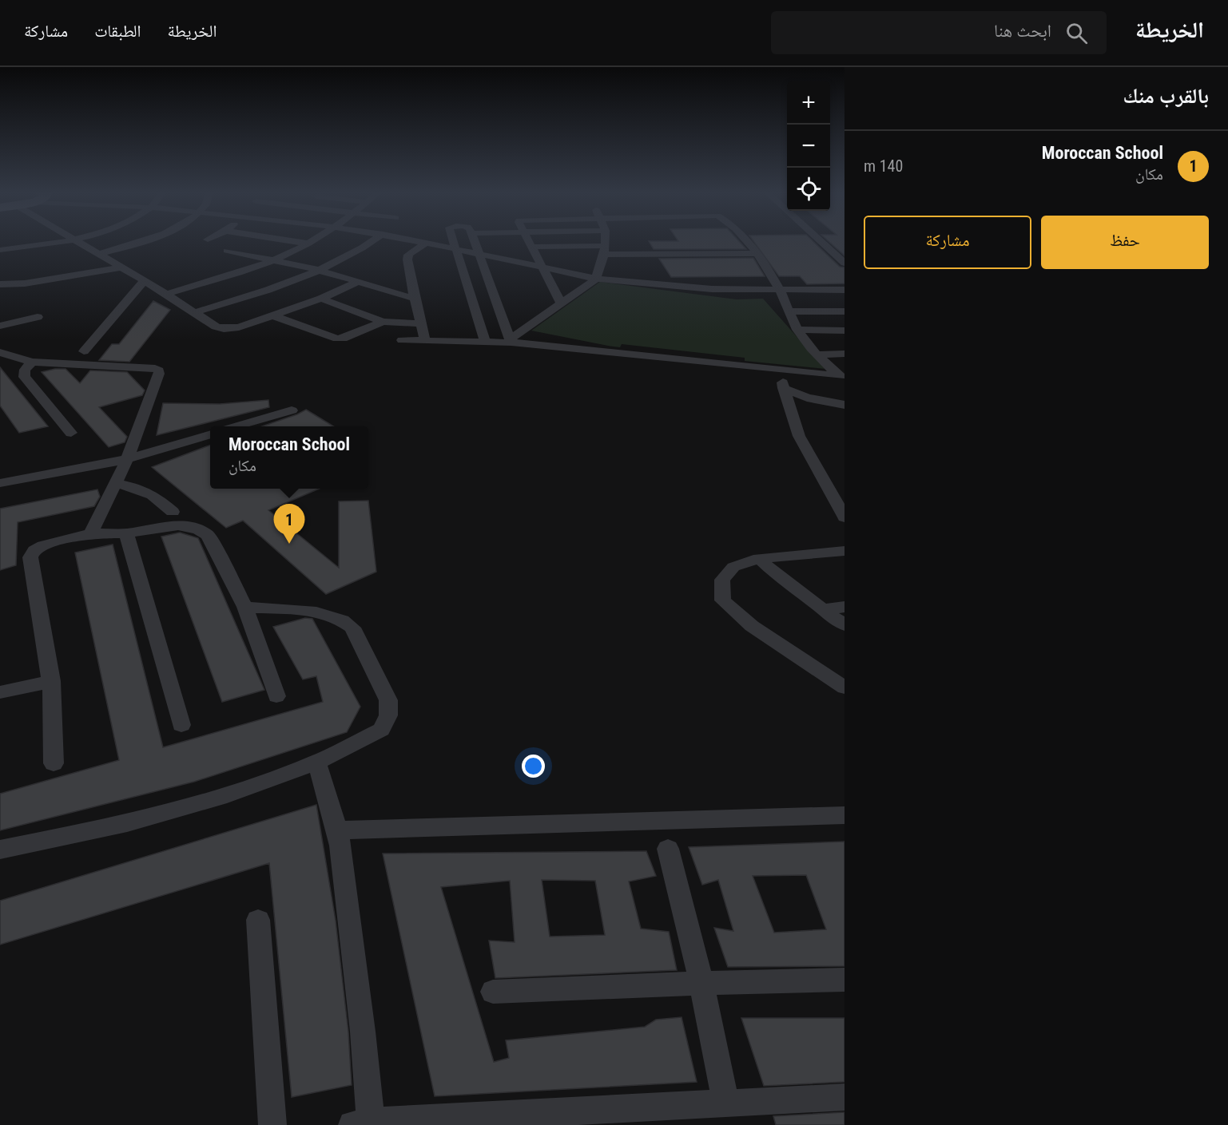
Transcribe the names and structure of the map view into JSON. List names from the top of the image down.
{
  "page": {
    "header": "الخريطة",
    "search": "ابحث هنا",
    "nav": ["الخريطة", "الطبقات", "مشاركة"],
    "heading": "بالقرب منك",
    "map_buttons": ["+", "−"],
    "list": [
      {
        "mark": "1",
        "name": "Moroccan School",
        "note": "مكان",
        "value": "140 m"
      }
    ],
    "buttons": ["حفظ", "مشاركة"],
    "popup": ["Moroccan School", "مكان"],
    "pins": "1"
  }
}
